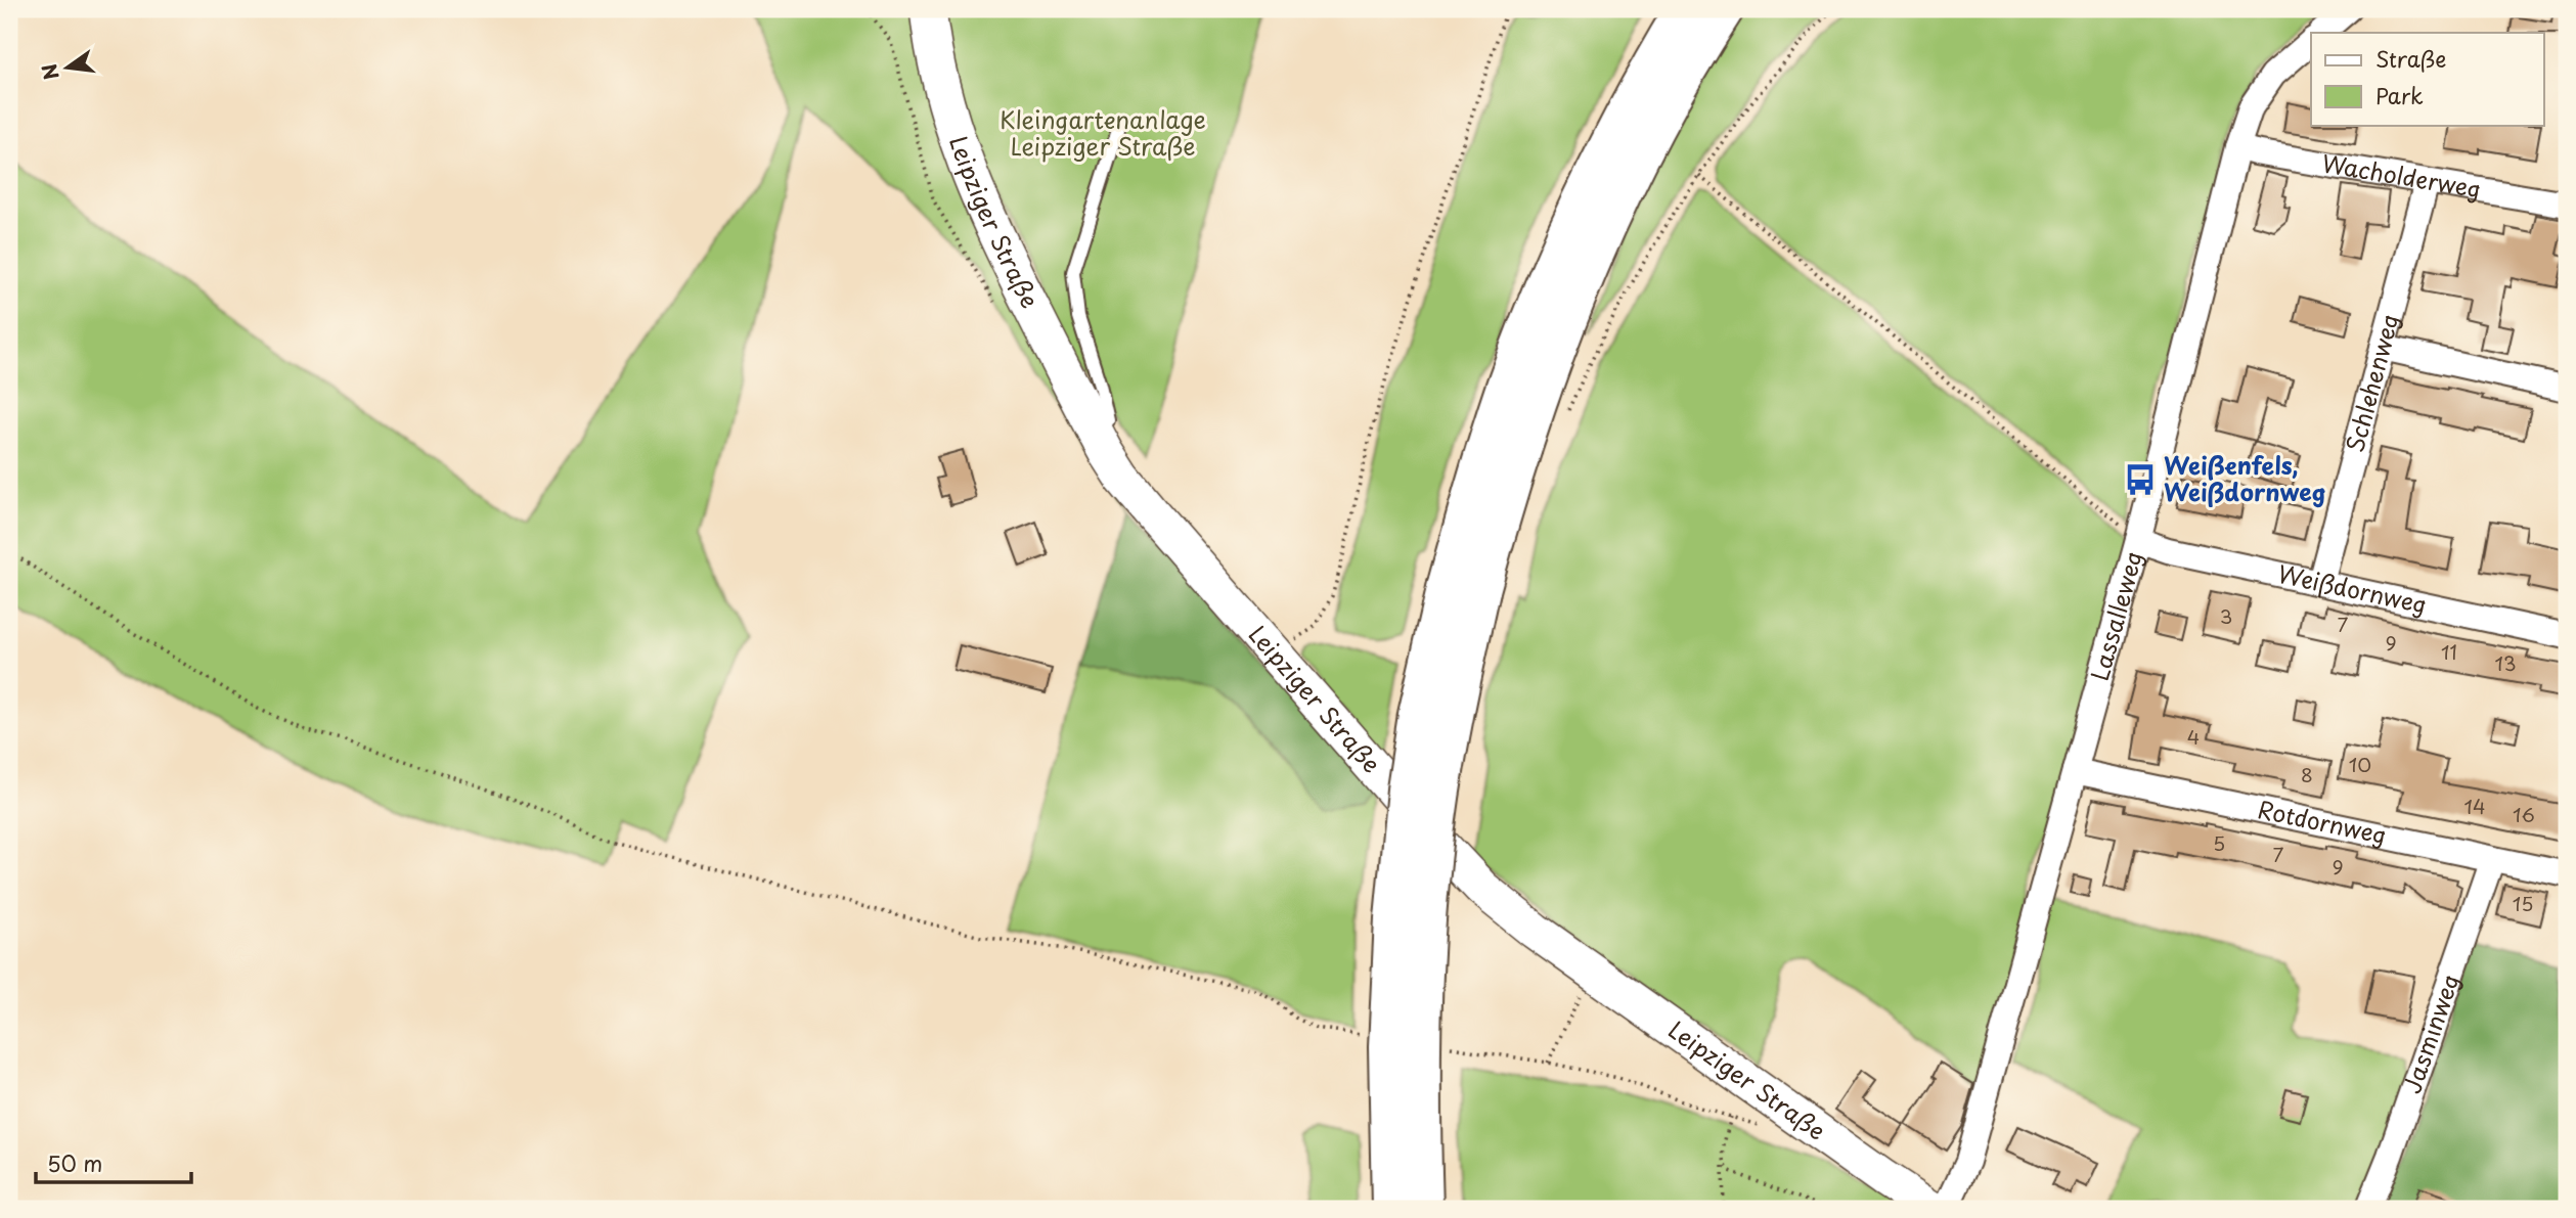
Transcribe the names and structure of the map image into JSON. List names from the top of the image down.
{
  "streets": {
    "street": [
      "Wacholderweg",
      "Leipziger Straße",
      "Schlehenweg",
      "Weißdornweg",
      "Lassalleweg",
      "Rotdornweg",
      "Jasminweg"
    ]
  },
  "crossings": [
    ["Wacholderweg", "Schlehenweg"],
    ["Wacholderweg", "Lassalleweg"],
    ["Schlehenweg", "Weißdornweg"],
    ["Weißdornweg", "Lassalleweg"],
    ["Lassalleweg", "Rotdornweg"],
    ["Rotdornweg", "Jasminweg"]
  ],
  "parks": ["Kleingartenanlage Leipziger Straße"],
  "places": {
    "bus stop": ["Weißenfels, Weißdornweg"]
  },
  "house_numbers": [
    "3",
    "7",
    "9",
    "11",
    "13",
    "4",
    "10",
    "8",
    "14",
    "16",
    "5",
    "7",
    "9",
    "15"
  ],
  "legend": ["Straße", "Park"],
  "scale_bar": "50 m",
  "north": "left"
}
